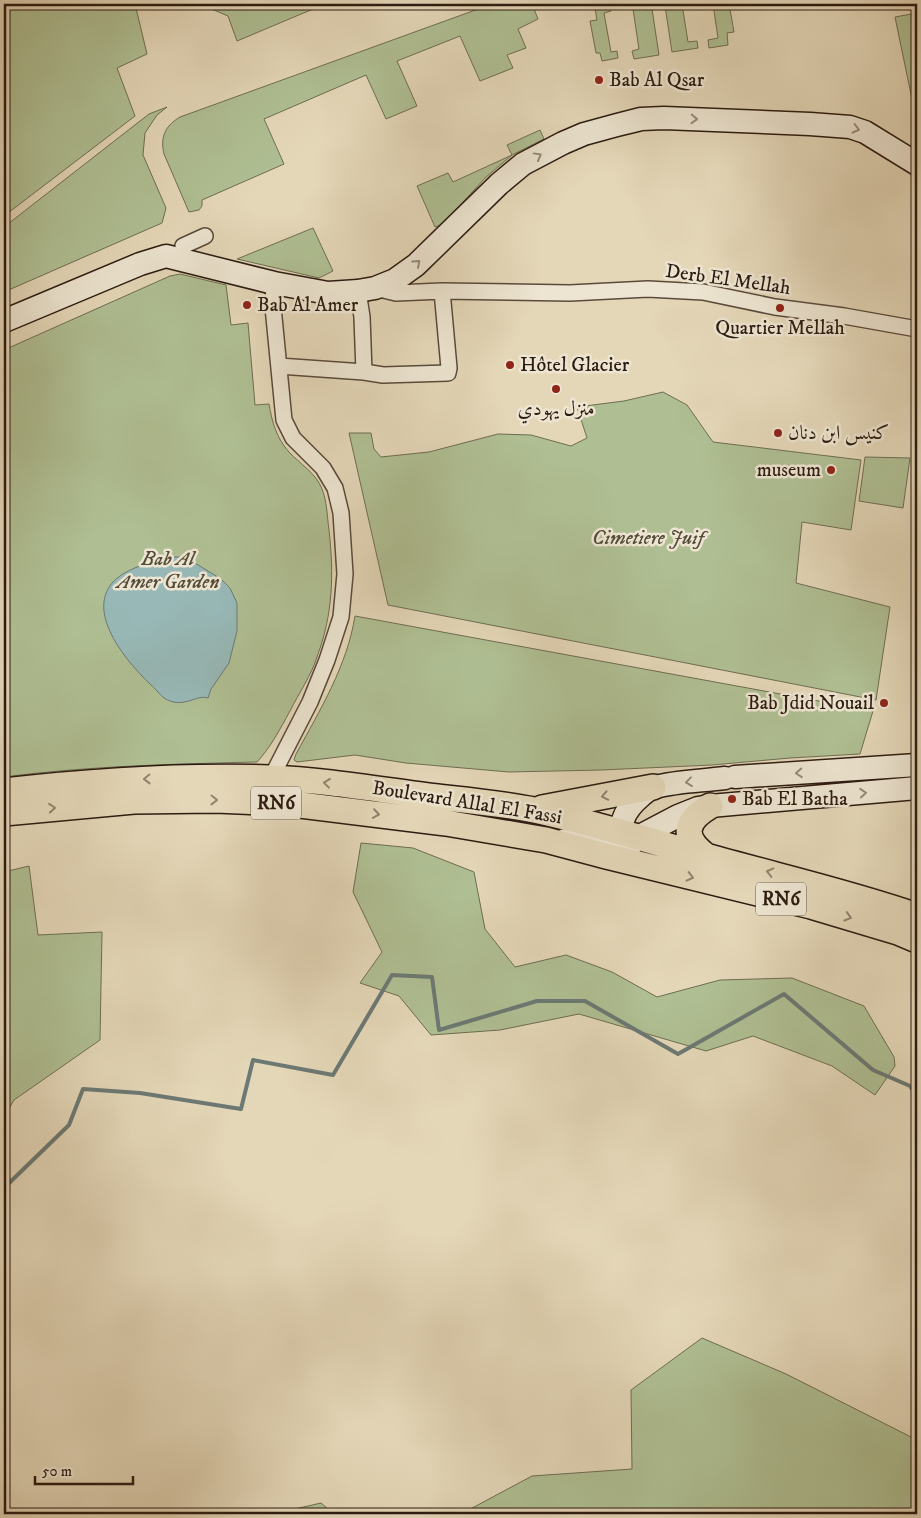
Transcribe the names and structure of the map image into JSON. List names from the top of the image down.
{
  "streets": {
    "main road": ["RN6", "Boulevard Allal El Fassi"],
    "street": ["Derb El Mellah"]
  },
  "parks": ["Cimetiere Juif", "Bab Al Amer Garden"],
  "places": [
    "Bab Al Qsar",
    "Bab Al Amer",
    "Quartier Mellah",
    "Hôtel Glacier",
    "منزل يهودي",
    "كنيس ابن دنان",
    "museum",
    "Bab Jdid Nouail",
    "Bab El Batha"
  ],
  "scale_bar": "50 m"
}
